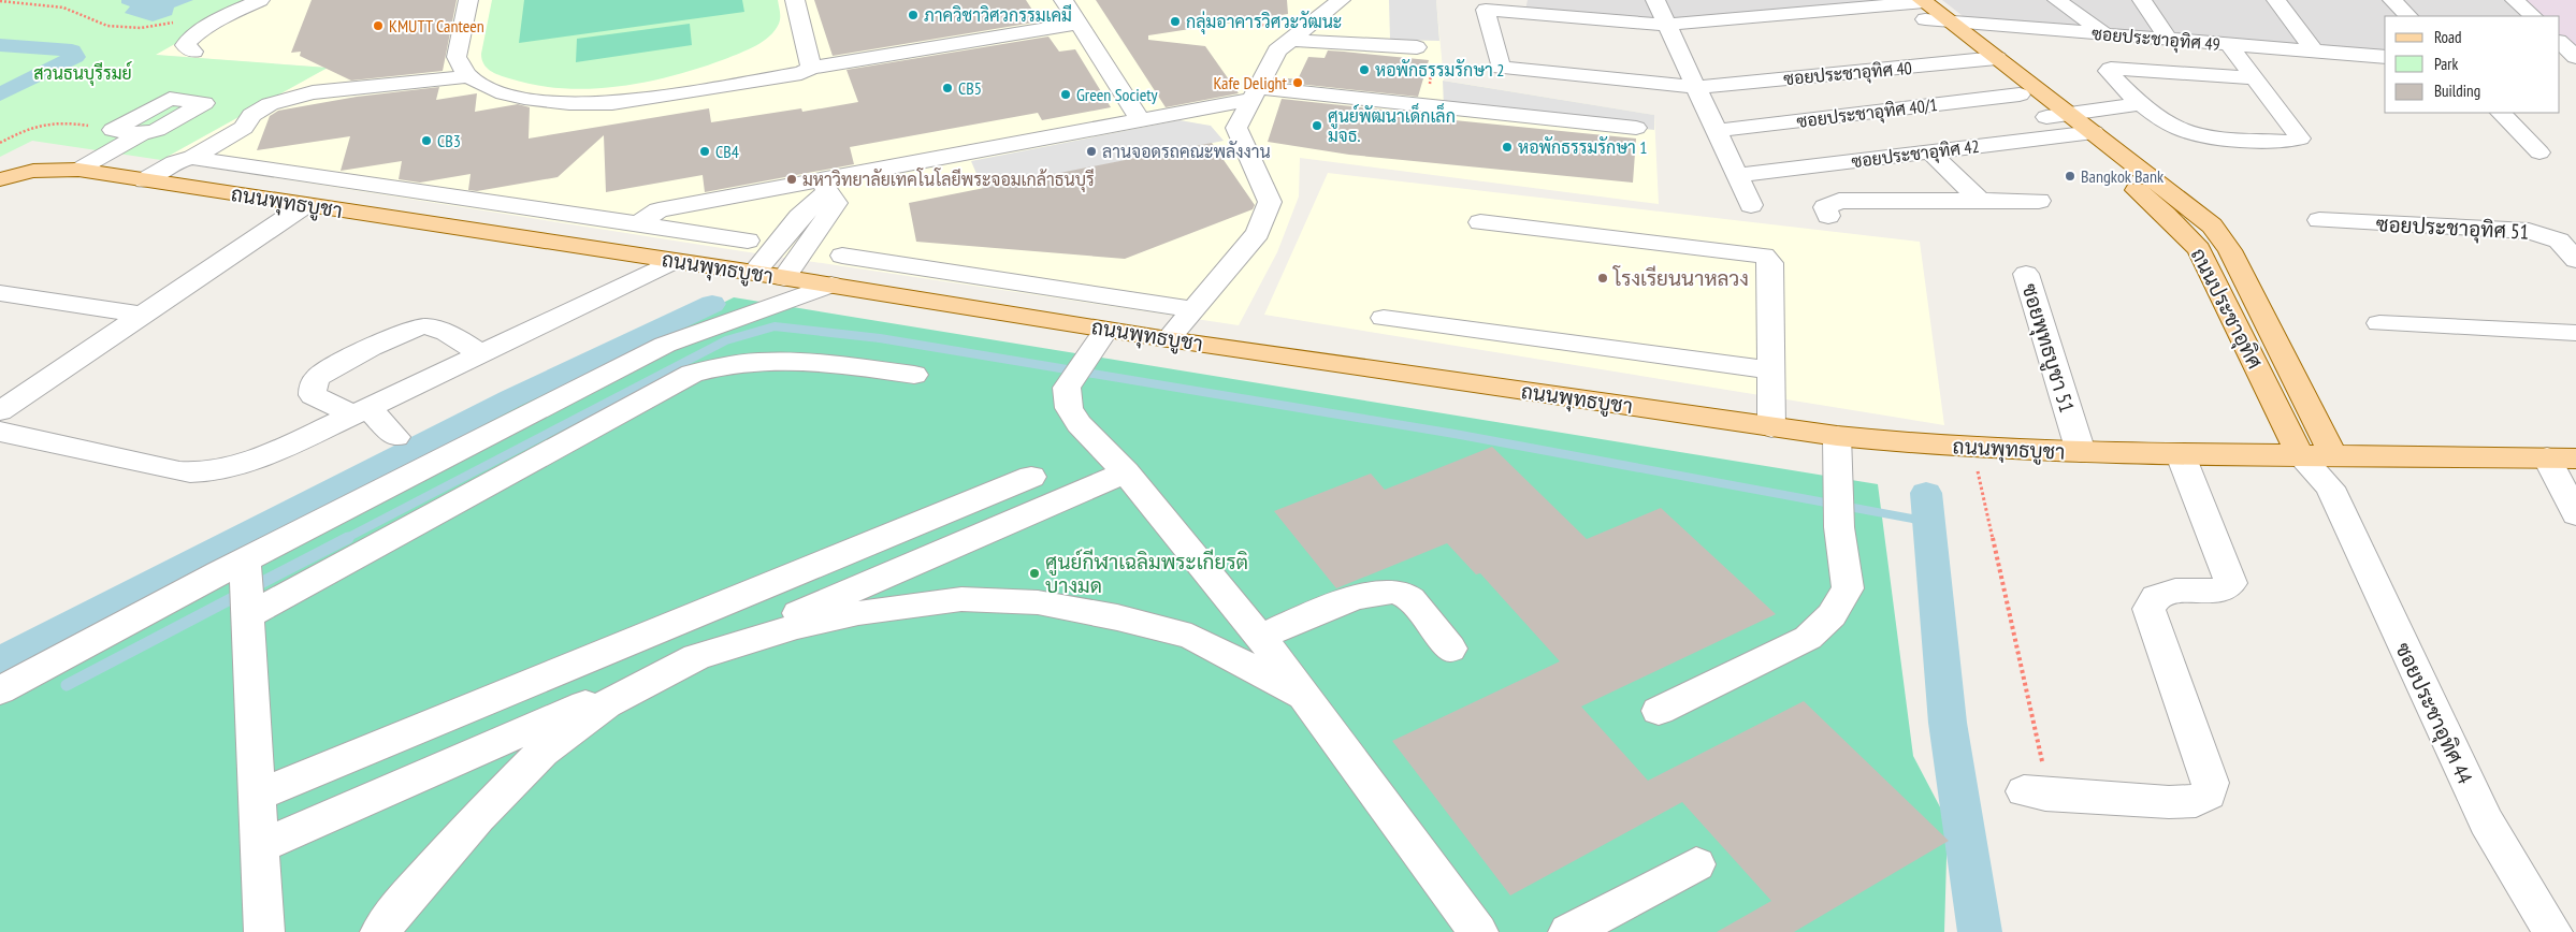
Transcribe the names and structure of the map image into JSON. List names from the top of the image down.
{
  "streets": {
    "main road": ["ถนนพุทธบูชา", "ถนนประชาอุทิศ"],
    "street": [
      "ซอยประชาอุทิศ 49",
      "ซอยประชาอุทิศ 40",
      "ซอยประชาอุทิศ 40/1",
      "ซอยประชาอุทิศ 42",
      "ซอยประชาอุทิศ 51",
      "ซอยพุทธบูชา 51",
      "ซอยประชาอุทิศ 44"
    ]
  },
  "crossings": [
    ["ซอยประชาอุทิศ 49", "ถนนประชาอุทิศ"],
    ["ซอยประชาอุทิศ 40", "ถนนประชาอุทิศ"],
    ["ซอยประชาอุทิศ 40/1", "ถนนประชาอุทิศ"],
    ["ซอยประชาอุทิศ 42", "ถนนประชาอุทิศ"],
    ["ถนนพุทธบูชา", "ถนนประชาอุทิศ"],
    ["ถนนพุทธบูชา", "ซอยพุทธบูชา 51"],
    ["ถนนพุทธบูชา", "ซอยประชาอุทิศ 44"],
    ["ถนนประชาอุทิศ", "ซอยประชาอุทิศ 44"]
  ],
  "parks": ["สวนธนบุรีรมย์"],
  "places": [
    "ภาควิชาวิศวกรรมเคมี",
    "กลุ่มอาคารวิศวะวัฒนะ",
    "KMUTT Canteen",
    "หอพักธรรมรักษา 2",
    "Kafe Delight",
    "CB5",
    "Green Society",
    "ศูนย์พัฒนาเด็กเล็ก มจธ.",
    "CB3",
    "หอพักธรรมรักษา 1",
    "CB4",
    "ลานจอดรถคณะพลังงาน",
    "Bangkok Bank",
    "มหาวิทยาลัยเทคโนโลยีพระจอมเกล้าธนบุรี",
    "โรงเรียนนาหลวง",
    "ศูนย์กีฬาเฉลิมพระเกียรติ บางมด"
  ],
  "legend": ["Road", "Park", "Building"]
}
